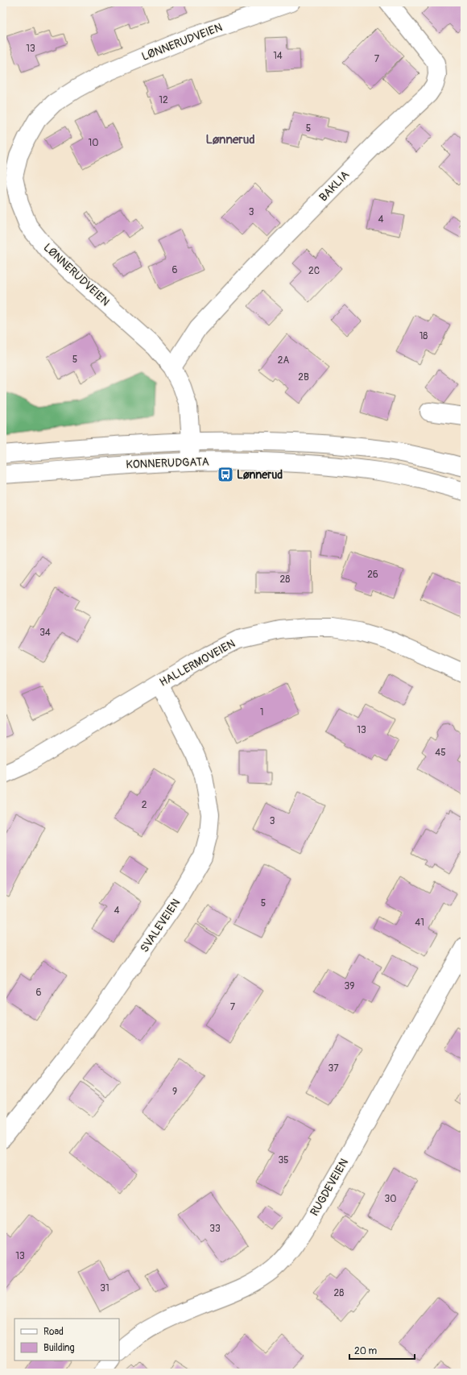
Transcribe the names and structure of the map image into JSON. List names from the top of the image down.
{
  "streets": {
    "street": [
      "LØNNERUDVEIEN",
      "BAKLIA",
      "KONNERUDGATA",
      "HALLERMOVEIEN",
      "SVALEVEIEN",
      "RUGDEVEIEN"
    ]
  },
  "crossings": [
    ["LØNNERUDVEIEN", "BAKLIA"],
    ["LØNNERUDVEIEN", "KONNERUDGATA"],
    ["HALLERMOVEIEN", "SVALEVEIEN"]
  ],
  "districts": ["Lønnerud"],
  "places": {
    "bus stop": ["Lønnerud"]
  },
  "house_numbers": [
    "13",
    "14",
    "7",
    "12",
    "5",
    "10",
    "3",
    "4",
    "6",
    "2C",
    "18",
    "5",
    "2A",
    "2B",
    "26",
    "28",
    "34",
    "1",
    "13",
    "45",
    "2",
    "3",
    "5",
    "4",
    "41",
    "39",
    "6",
    "7",
    "37",
    "9",
    "35",
    "30",
    "33",
    "13",
    "31",
    "28"
  ],
  "legend": ["Road", "Building"],
  "scale_bar": "20 m"
}
